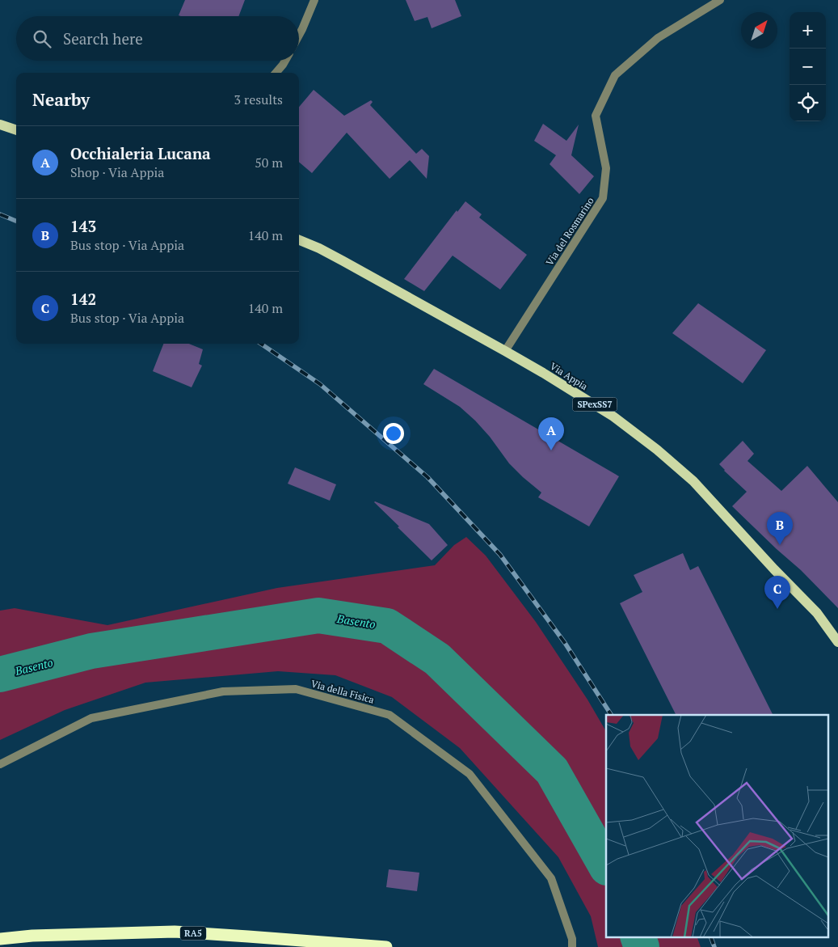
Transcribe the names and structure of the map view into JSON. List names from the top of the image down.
{
  "streets": {
    "highway": ["RA5"],
    "main road": ["Via Appia", "SPexSS7"],
    "street": ["Via del Rosmarino", "Via della Fisica"]
  },
  "crossings": [
    ["Via del Rosmarino", "Via Appia"]
  ],
  "water": ["Basento"],
  "north": "top right",
  "page": {
    "map_buttons": ["+", "−"],
    "search": "Search here",
    "heading": ["Nearby", "3 results"],
    "list": [
      {
        "mark": "A",
        "name": "Occhialeria Lucana",
        "note": "Shop · Via Appia",
        "value": "50 m"
      },
      {
        "mark": "B",
        "name": "143",
        "note": "Bus stop · Via Appia",
        "value": "140 m"
      },
      {
        "mark": "C",
        "name": "142",
        "note": "Bus stop · Via Appia",
        "value": "140 m"
      }
    ],
    "pins": ["A", "B", "C"]
  }
}
